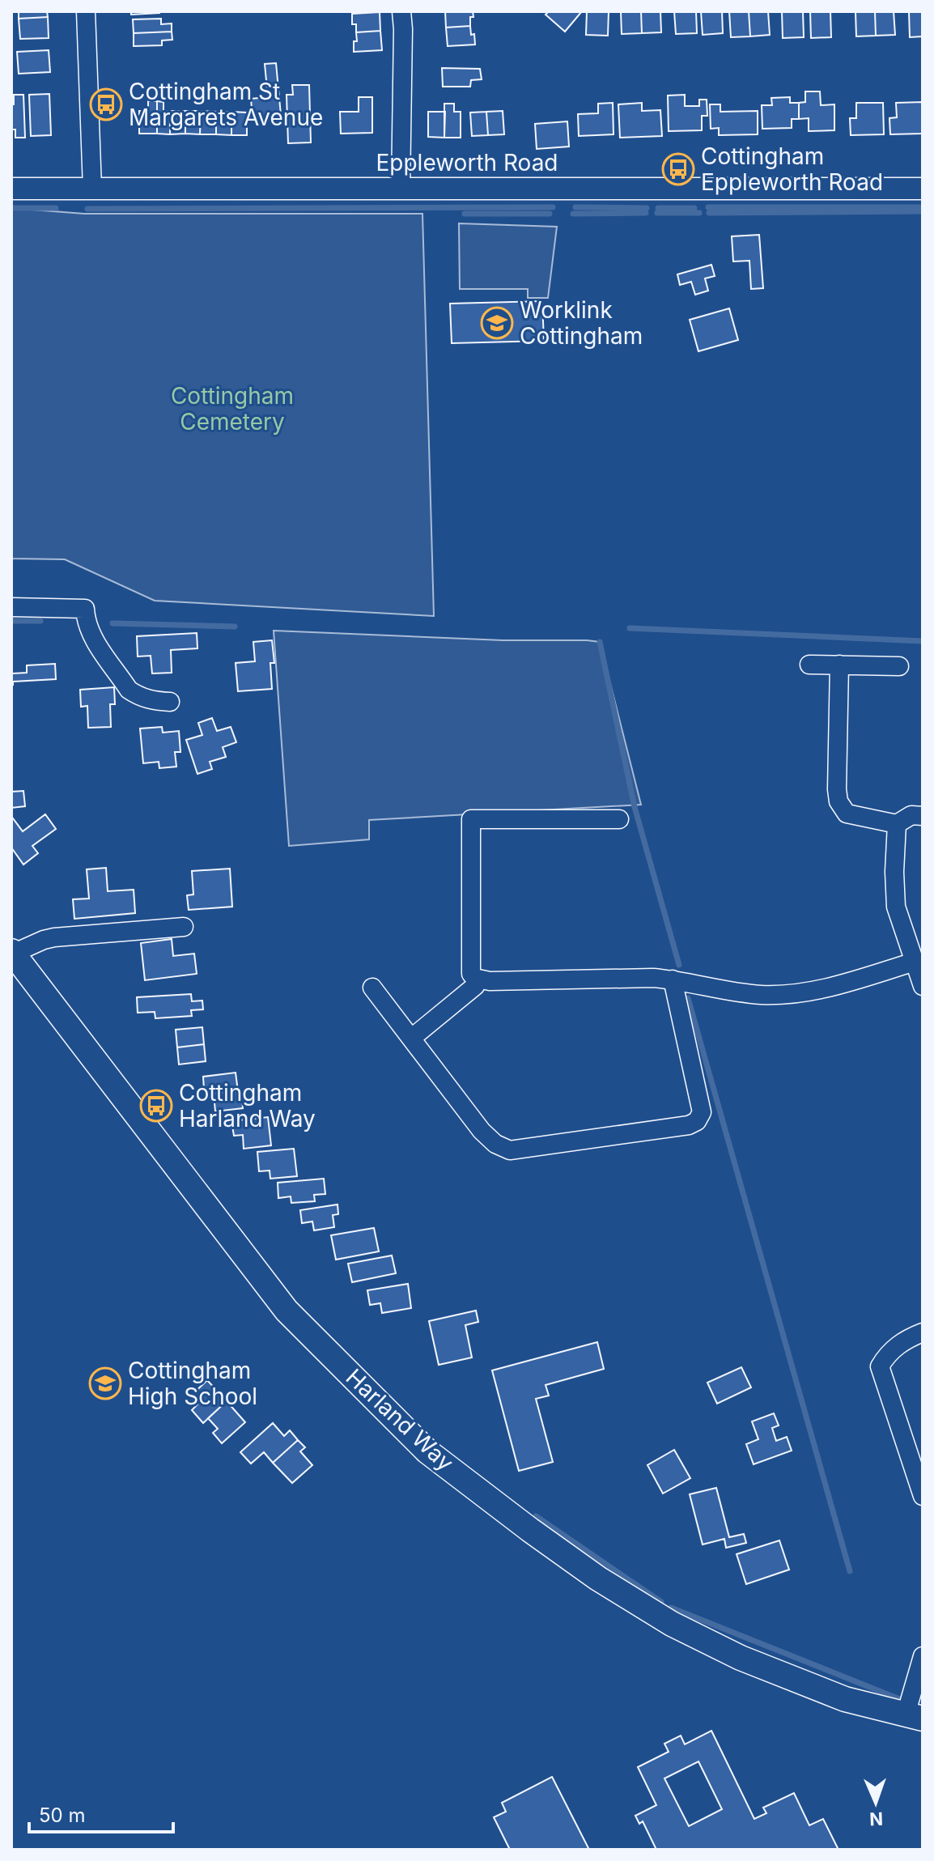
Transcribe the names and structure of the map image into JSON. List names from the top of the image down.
{
  "streets": {
    "main road": ["Harland Way"],
    "street": ["Eppleworth Road"]
  },
  "parks": ["Cottingham Cemetery"],
  "places": {
    "bus stop": ["Cottingham St Margarets Avenue", "Cottingham Eppleworth Road", "Cottingham Harland Way"],
    "school or university": ["Worklink Cottingham", "Cottingham High School"]
  },
  "scale_bar": "50 m",
  "north": "bottom"
}
